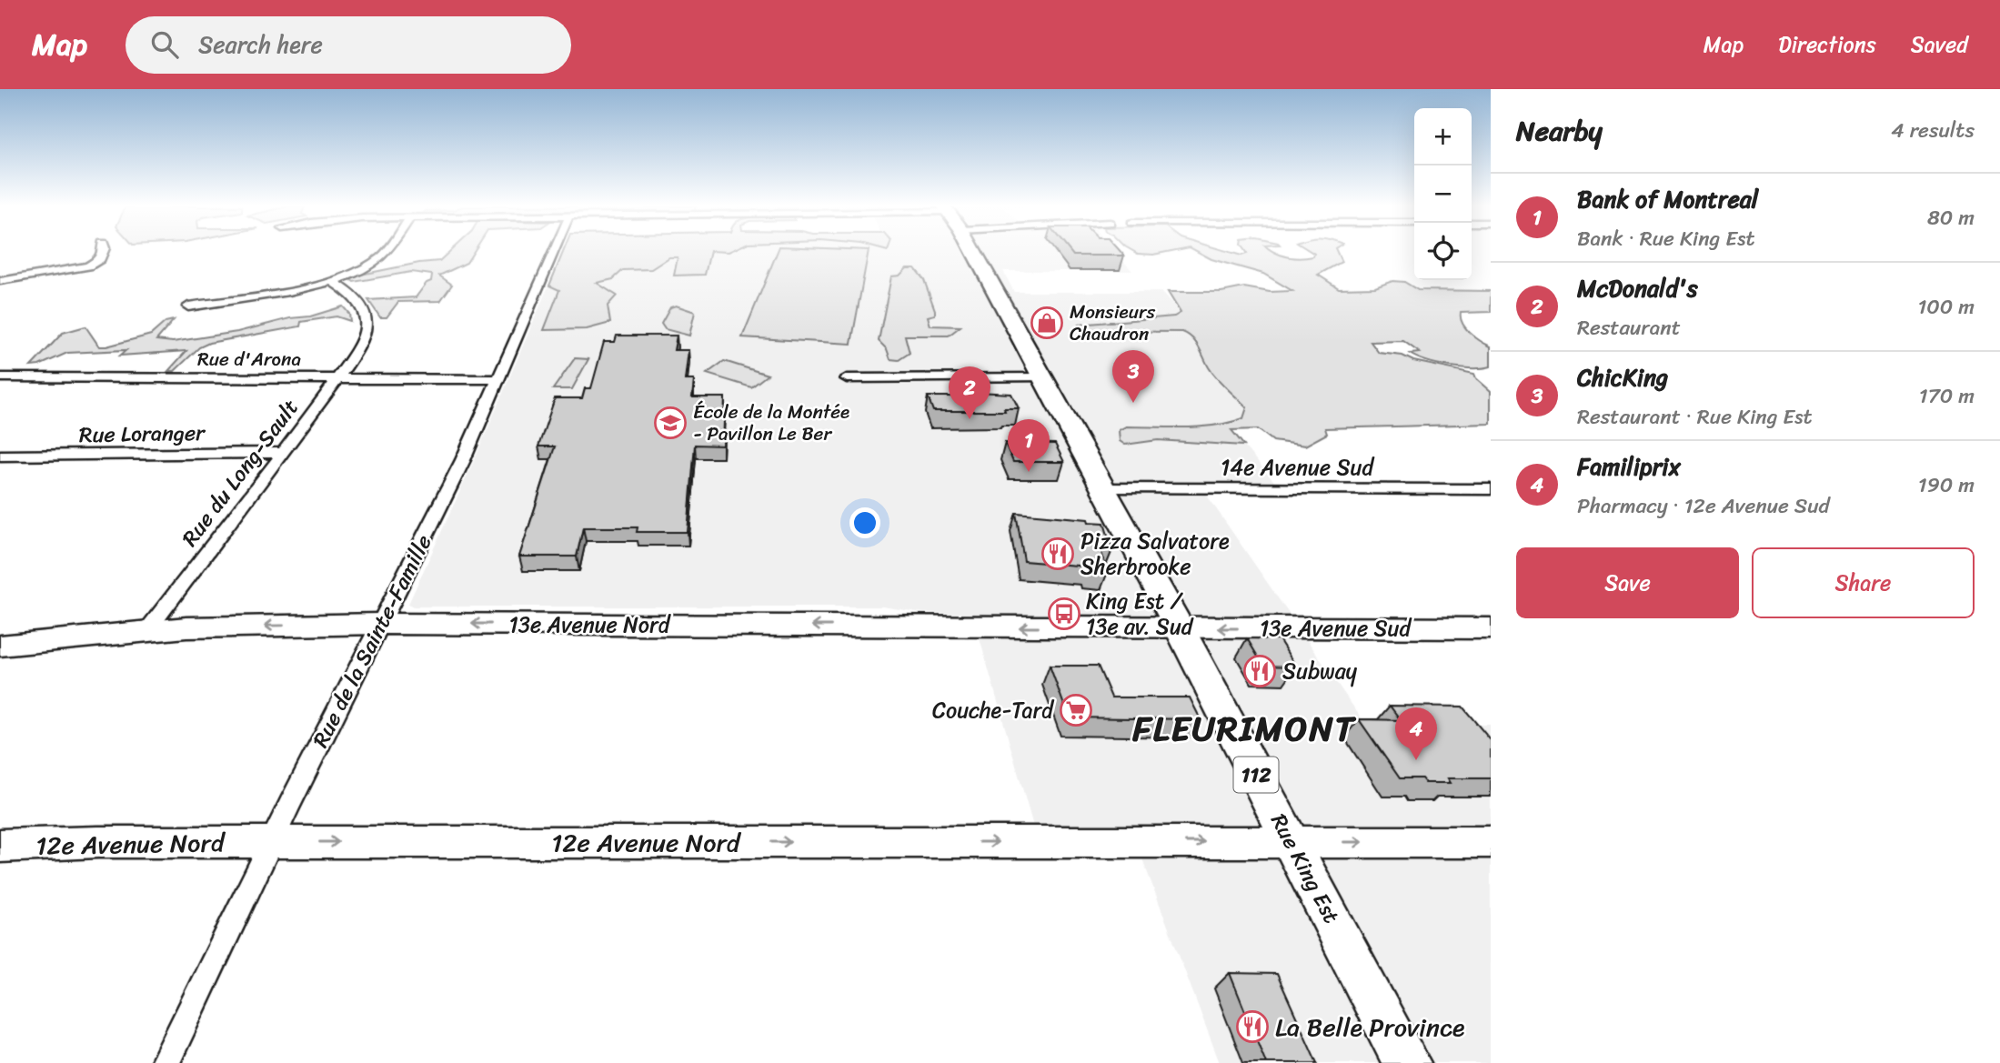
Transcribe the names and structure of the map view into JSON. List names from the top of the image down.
{
  "streets": {
    "main road": [
      "13e Avenue Nord",
      "13e Avenue Sud",
      "112",
      "12e Avenue Nord",
      "Rue King Est"
    ],
    "street": [
      "Rue d'Arona",
      "Rue Loranger",
      "14e Avenue Sud",
      "Rue du Long-Sault",
      "Rue de la Sainte-Famille"
    ]
  },
  "crossings": [
    ["Rue d'Arona", "Rue du Long-Sault"],
    ["Rue d'Arona", "Rue de la Sainte-Famille"],
    ["Rue Loranger", "Rue du Long-Sault"],
    ["14e Avenue Sud", "Rue King Est"],
    ["Rue du Long-Sault", "13e Avenue Nord"],
    ["13e Avenue Nord", "13e Avenue Sud"],
    ["13e Avenue Nord", "Rue de la Sainte-Famille"],
    ["13e Avenue Nord", "Rue King Est"],
    ["13e Avenue Sud", "Rue King Est"],
    ["Rue de la Sainte-Famille", "12e Avenue Nord"],
    ["12e Avenue Nord", "Rue King Est"]
  ],
  "one_way": ["13e Avenue Nord", "13e Avenue Sud", "12e Avenue Nord"],
  "districts": ["FLEURIMONT"],
  "places": {
    "shop": ["Monsieurs Chaudron"],
    "school or university": ["École de la Montée - Pavillon Le Ber"],
    "restaurant": ["Pizza Salvatore Sherbrooke", "Subway", "La Belle Province"],
    "bus stop": ["King Est / 13e av. Sud"],
    "supermarket": ["Couche-Tard"]
  },
  "page": {
    "header": "Map",
    "search": "Search here",
    "nav": ["Map", "Directions", "Saved"],
    "heading": ["Nearby", "4 results"],
    "map_buttons": ["+", "−"],
    "list": [
      {
        "mark": "1",
        "name": "Bank of Montreal",
        "note": "Bank · Rue King Est",
        "value": "80 m"
      },
      {
        "mark": "2",
        "name": "McDonald's",
        "note": "Restaurant",
        "value": "100 m"
      },
      {
        "mark": "3",
        "name": "ChicKing",
        "note": "Restaurant · Rue King Est",
        "value": "170 m"
      },
      {
        "mark": "4",
        "name": "Familiprix",
        "note": "Pharmacy · 12e Avenue Sud",
        "value": "190 m"
      }
    ],
    "pins": [
      "3",
      "2",
      "1",
      "4"
    ],
    "buttons": ["Save", "Share"]
  }
}
